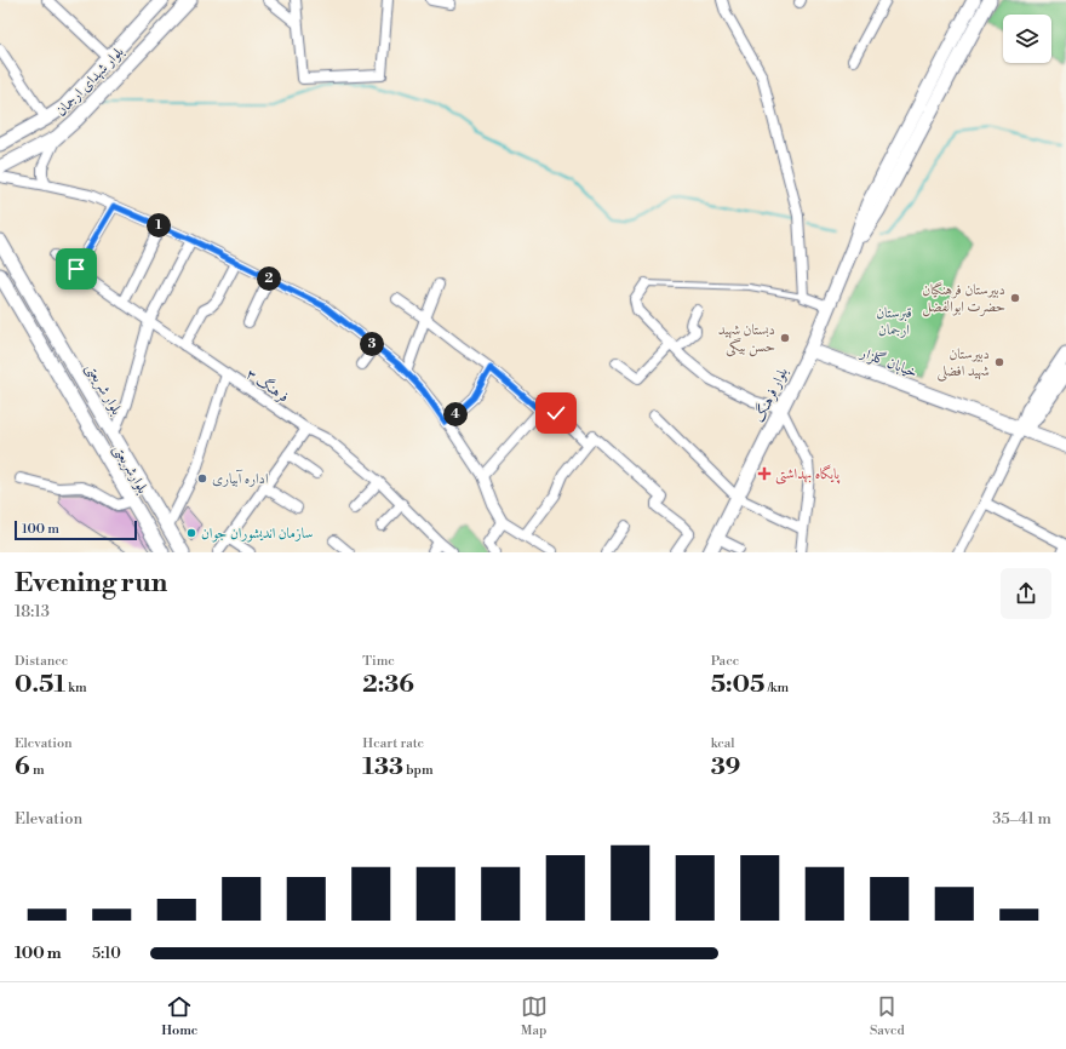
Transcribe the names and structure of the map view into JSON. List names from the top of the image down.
{
  "streets": {
    "main road": [
      "بلوار شهدای ارجمان",
      "خیابان گلزار",
      "بلوار شریعتی",
      "بلوار فرهنگ",
      "بلوارشریعتی"
    ],
    "street": ["فرهنگ ۳"]
  },
  "crossings": [
    ["خیابان گلزار", "بلوار فرهنگ"]
  ],
  "parks": ["قبرستان ارجمان"],
  "places": {
    "other": [
      "دبیرستان فرهنگیان حضرت ابوالفضل",
      "دبستان شهید حسن بیگی",
      "دبیرستان شهید افضلی",
      "اداره آبیاری",
      "سازمان اندیشوران جوان"
    ],
    "health": ["پایگاه بهداشتی"]
  },
  "scale_bar": "100 m",
  "page": {
    "pins": [
      "1",
      "2",
      "3",
      "4"
    ],
    "scale": "100 m",
    "heading": ["Evening run", "18:13"],
    "stats": [
      ["Distance", "0.51 km"],
      ["Time", "2:36"],
      ["Pace", "5:05 /km"],
      ["Elevation", "6 m"],
      ["Heart rate", "133 bpm"],
      ["kcal", "39"]
    ],
    "chart": ["Elevation", "35–41 m"],
    "list": [
      {
        "name": "100 m",
        "note": "5:10"
      }
    ],
    "tabs": ["Home", "Map", "Saved"]
  }
}
